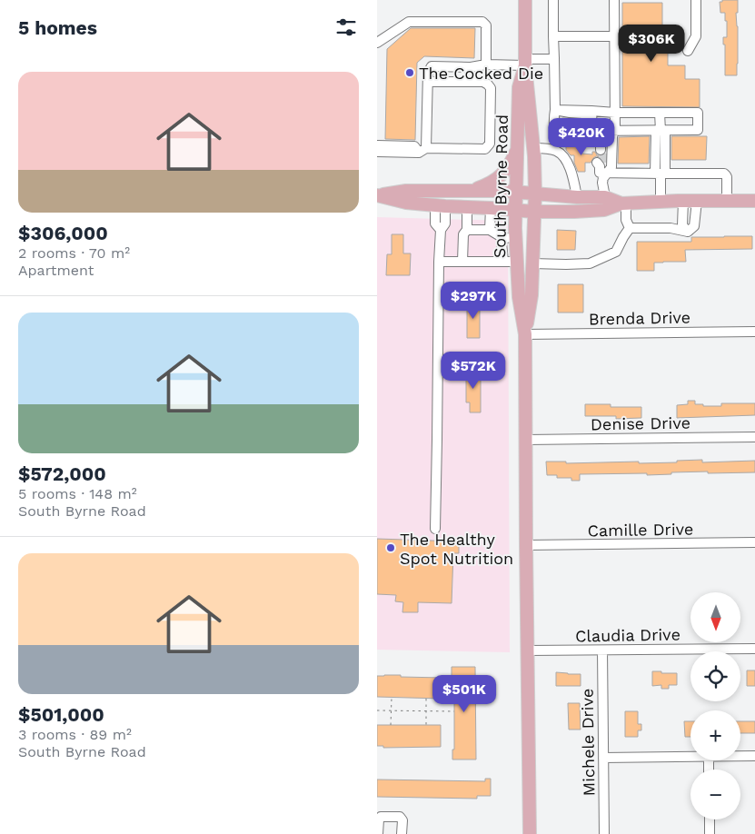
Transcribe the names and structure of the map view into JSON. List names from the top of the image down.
{
  "streets": {
    "main road": ["South Byrne Road"],
    "street": [
      "Brenda Drive",
      "Denise Drive",
      "Camille Drive",
      "Claudia Drive",
      "Michele Drive"
    ]
  },
  "crossings": [
    ["South Byrne Road", "Brenda Drive"],
    ["South Byrne Road", "Denise Drive"],
    ["South Byrne Road", "Camille Drive"],
    ["South Byrne Road", "Claudia Drive"],
    ["Claudia Drive", "Michele Drive"]
  ],
  "places": ["The Cocked Die", "The Healthy Spot Nutrition"],
  "north": "bottom",
  "page": {
    "heading": "5 homes",
    "price": [
      "$306K",
      "$420K",
      "$297K",
      "$572K",
      "$501K"
    ],
    "list": [
      {
        "name": "$306,000",
        "note": "2 rooms · 70 m² · Apartment"
      },
      {
        "name": "$572,000",
        "note": "5 rooms · 148 m² · South Byrne Road"
      },
      {
        "name": "$501,000",
        "note": "3 rooms · 89 m² · South Byrne Road"
      }
    ],
    "map_buttons": ["+", "−"]
  }
}
